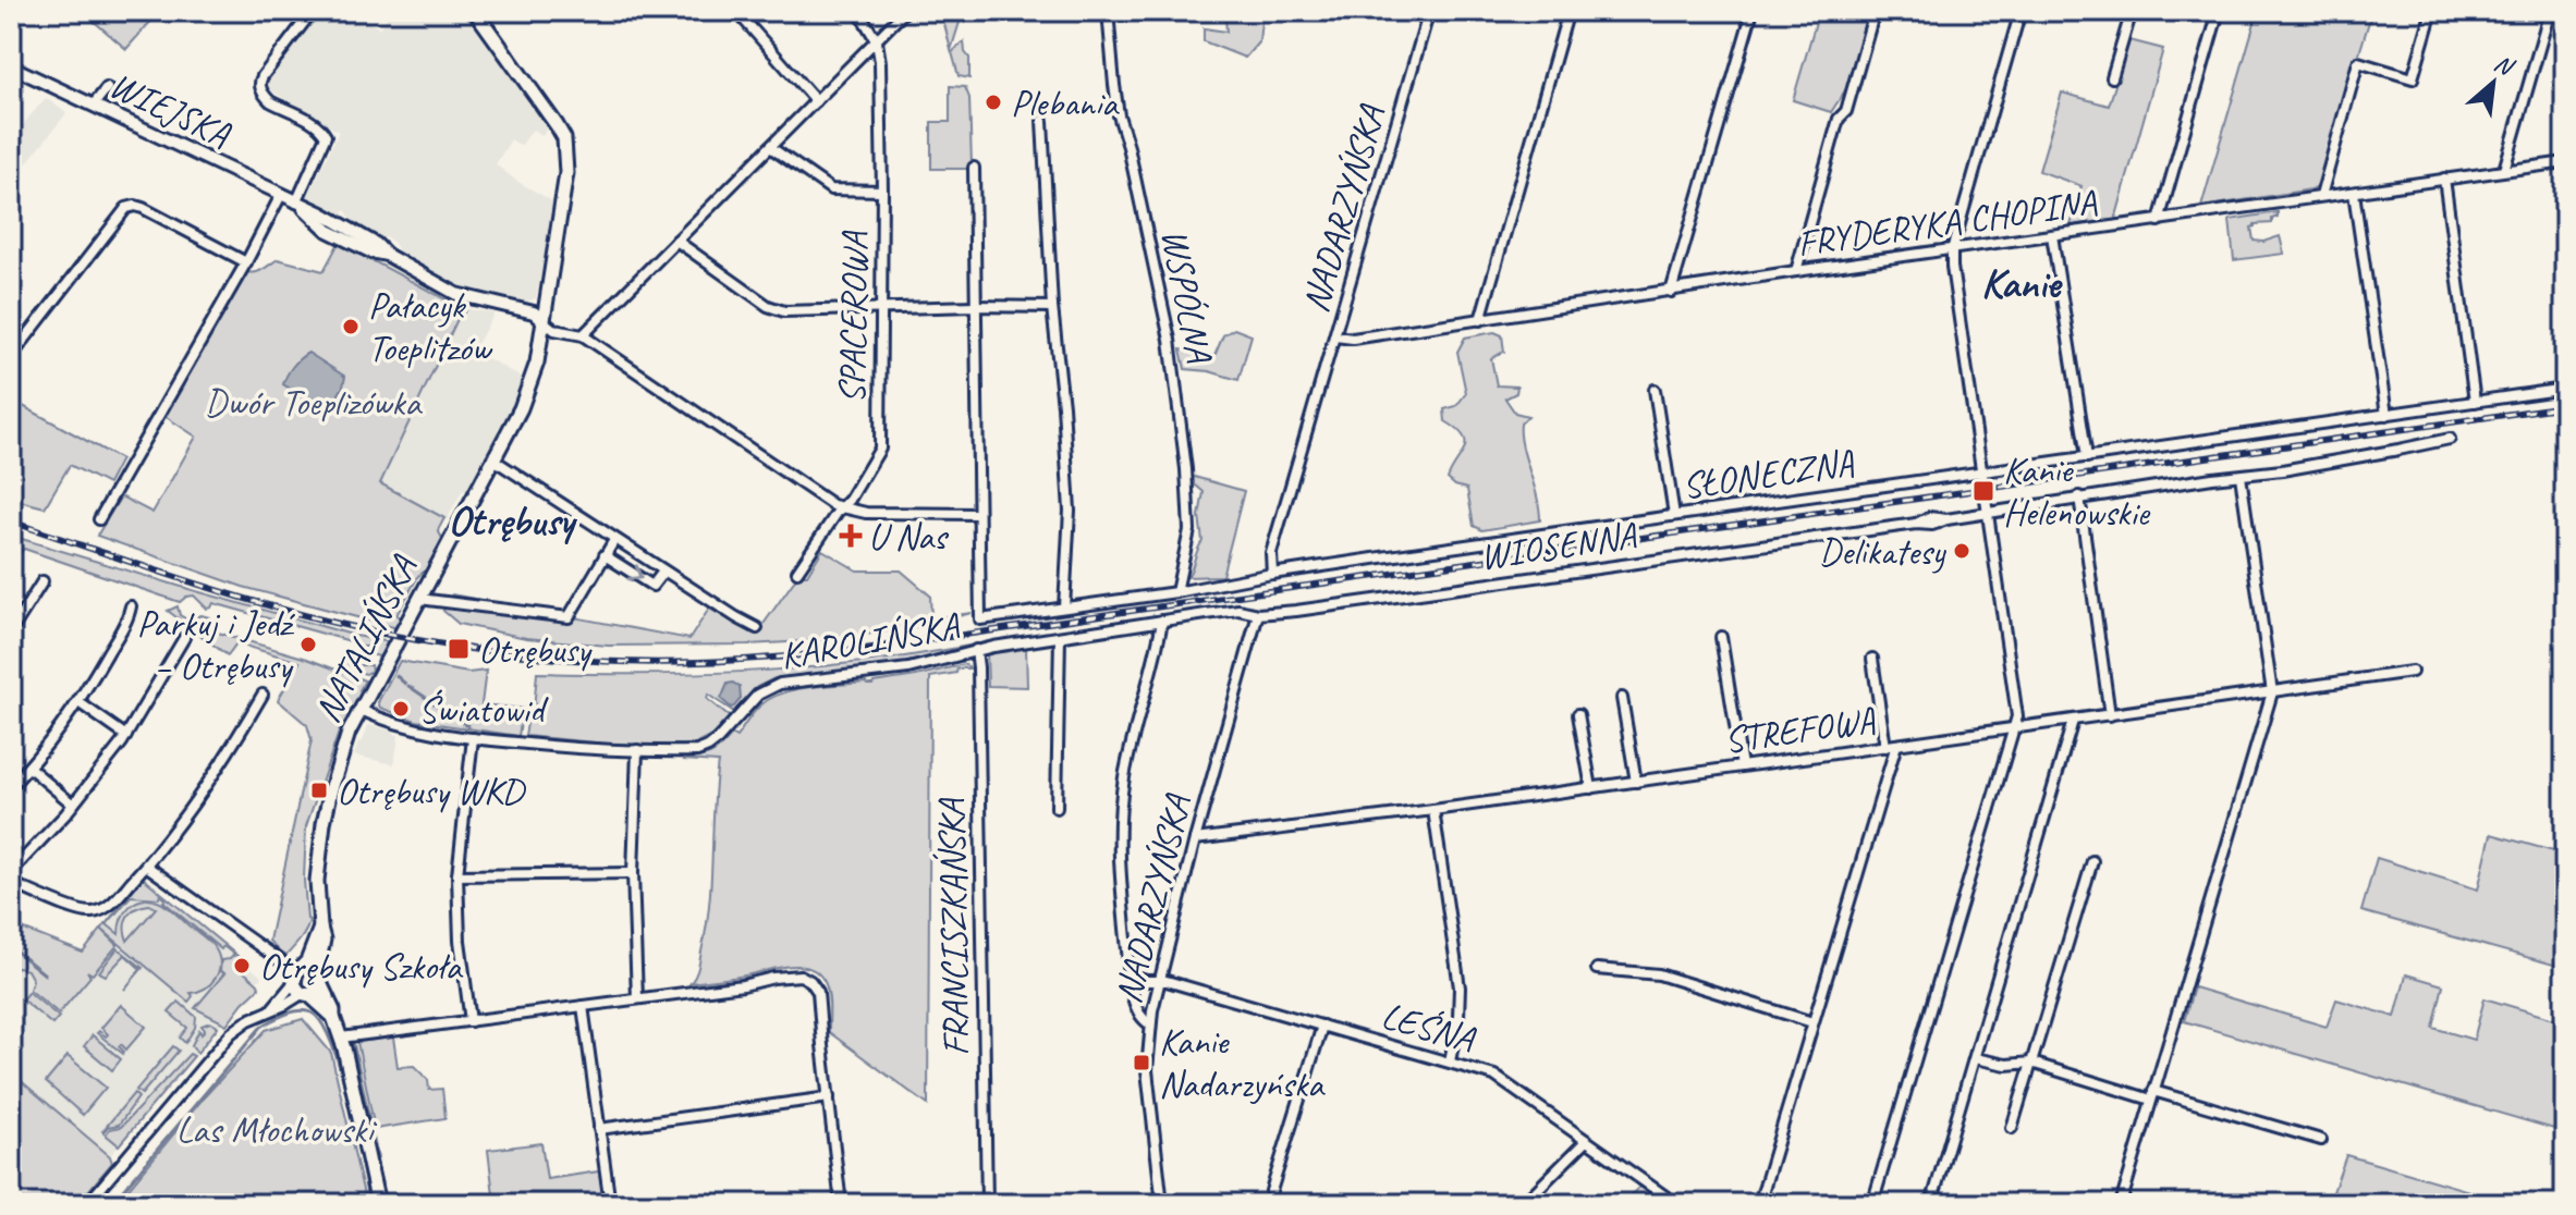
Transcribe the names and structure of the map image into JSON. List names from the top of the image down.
{
  "streets": {
    "main road": ["NATALIŃSKA"],
    "street": [
      "WIEJSKA",
      "NADARZYŃSKA",
      "FRYDERYKA CHOPINA",
      "WSPÓLNA",
      "SPACEROWA",
      "SŁONECZNA",
      "WIOSENNA",
      "KAROLIŃSKA",
      "STREFOWA",
      "FRANCISZKAŃSKA",
      "LEŚNA"
    ]
  },
  "crossings": [
    ["WIEJSKA", "NATALIŃSKA"],
    ["NADARZYŃSKA", "FRYDERYKA CHOPINA"],
    ["NADARZYŃSKA", "SŁONECZNA"],
    ["NADARZYŃSKA", "WIOSENNA"],
    ["NADARZYŃSKA", "KAROLIŃSKA"],
    ["NADARZYŃSKA", "STREFOWA"],
    ["NADARZYŃSKA", "LEŚNA"],
    ["WSPÓLNA", "SŁONECZNA"],
    ["WIOSENNA", "KAROLIŃSKA"],
    ["NATALIŃSKA", "KAROLIŃSKA"],
    ["KAROLIŃSKA", "FRANCISZKAŃSKA"]
  ],
  "districts": ["Kanie", "Otrębusy"],
  "parks": ["Dwór Toeplizówka", "Las Młochowski"],
  "places": {
    "other": [
      "Plebania",
      "Pałacyk Toeplitzów",
      "Delikatesy",
      "Parkuj i Jedź – Otrębusy",
      "Światowid",
      "Otrębusy Szkoła"
    ],
    "transit": [
      "Kanie Helenowskie",
      "Otrębusy",
      "Otrębusy WKD",
      "Kanie Nadarzyńska"
    ],
    "health": ["U Nas"]
  },
  "north": "top right"
}
